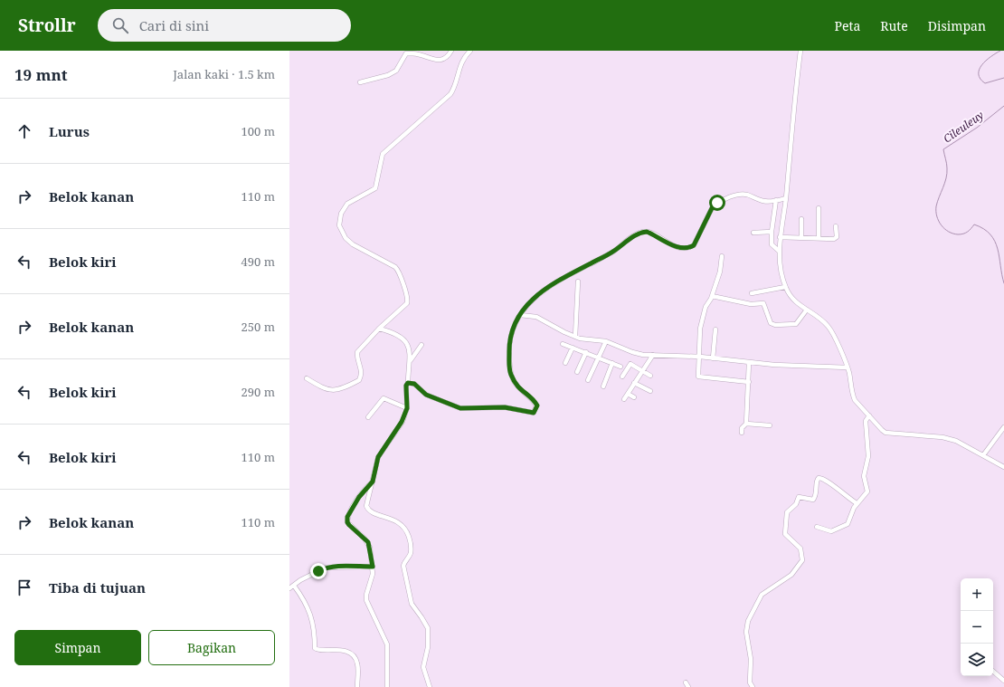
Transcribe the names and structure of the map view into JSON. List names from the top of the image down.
{
  "water": ["Cileuleuy"],
  "page": {
    "header": "Strollr",
    "search": "Cari di sini",
    "nav": ["Peta", "Rute", "Disimpan"],
    "heading": ["19 mnt", "Jalan kaki · 1.5 km"],
    "list": [
      ["Lurus", "100 m"],
      ["Belok kanan", "110 m"],
      ["Belok kiri", "490 m"],
      ["Belok kanan", "250 m"],
      ["Belok kiri", "290 m"],
      ["Belok kiri", "110 m"],
      ["Belok kanan", "110 m"],
      "Tiba di tujuan"
    ],
    "map_buttons": ["+", "−"],
    "buttons": ["Simpan", "Bagikan"]
  }
}
